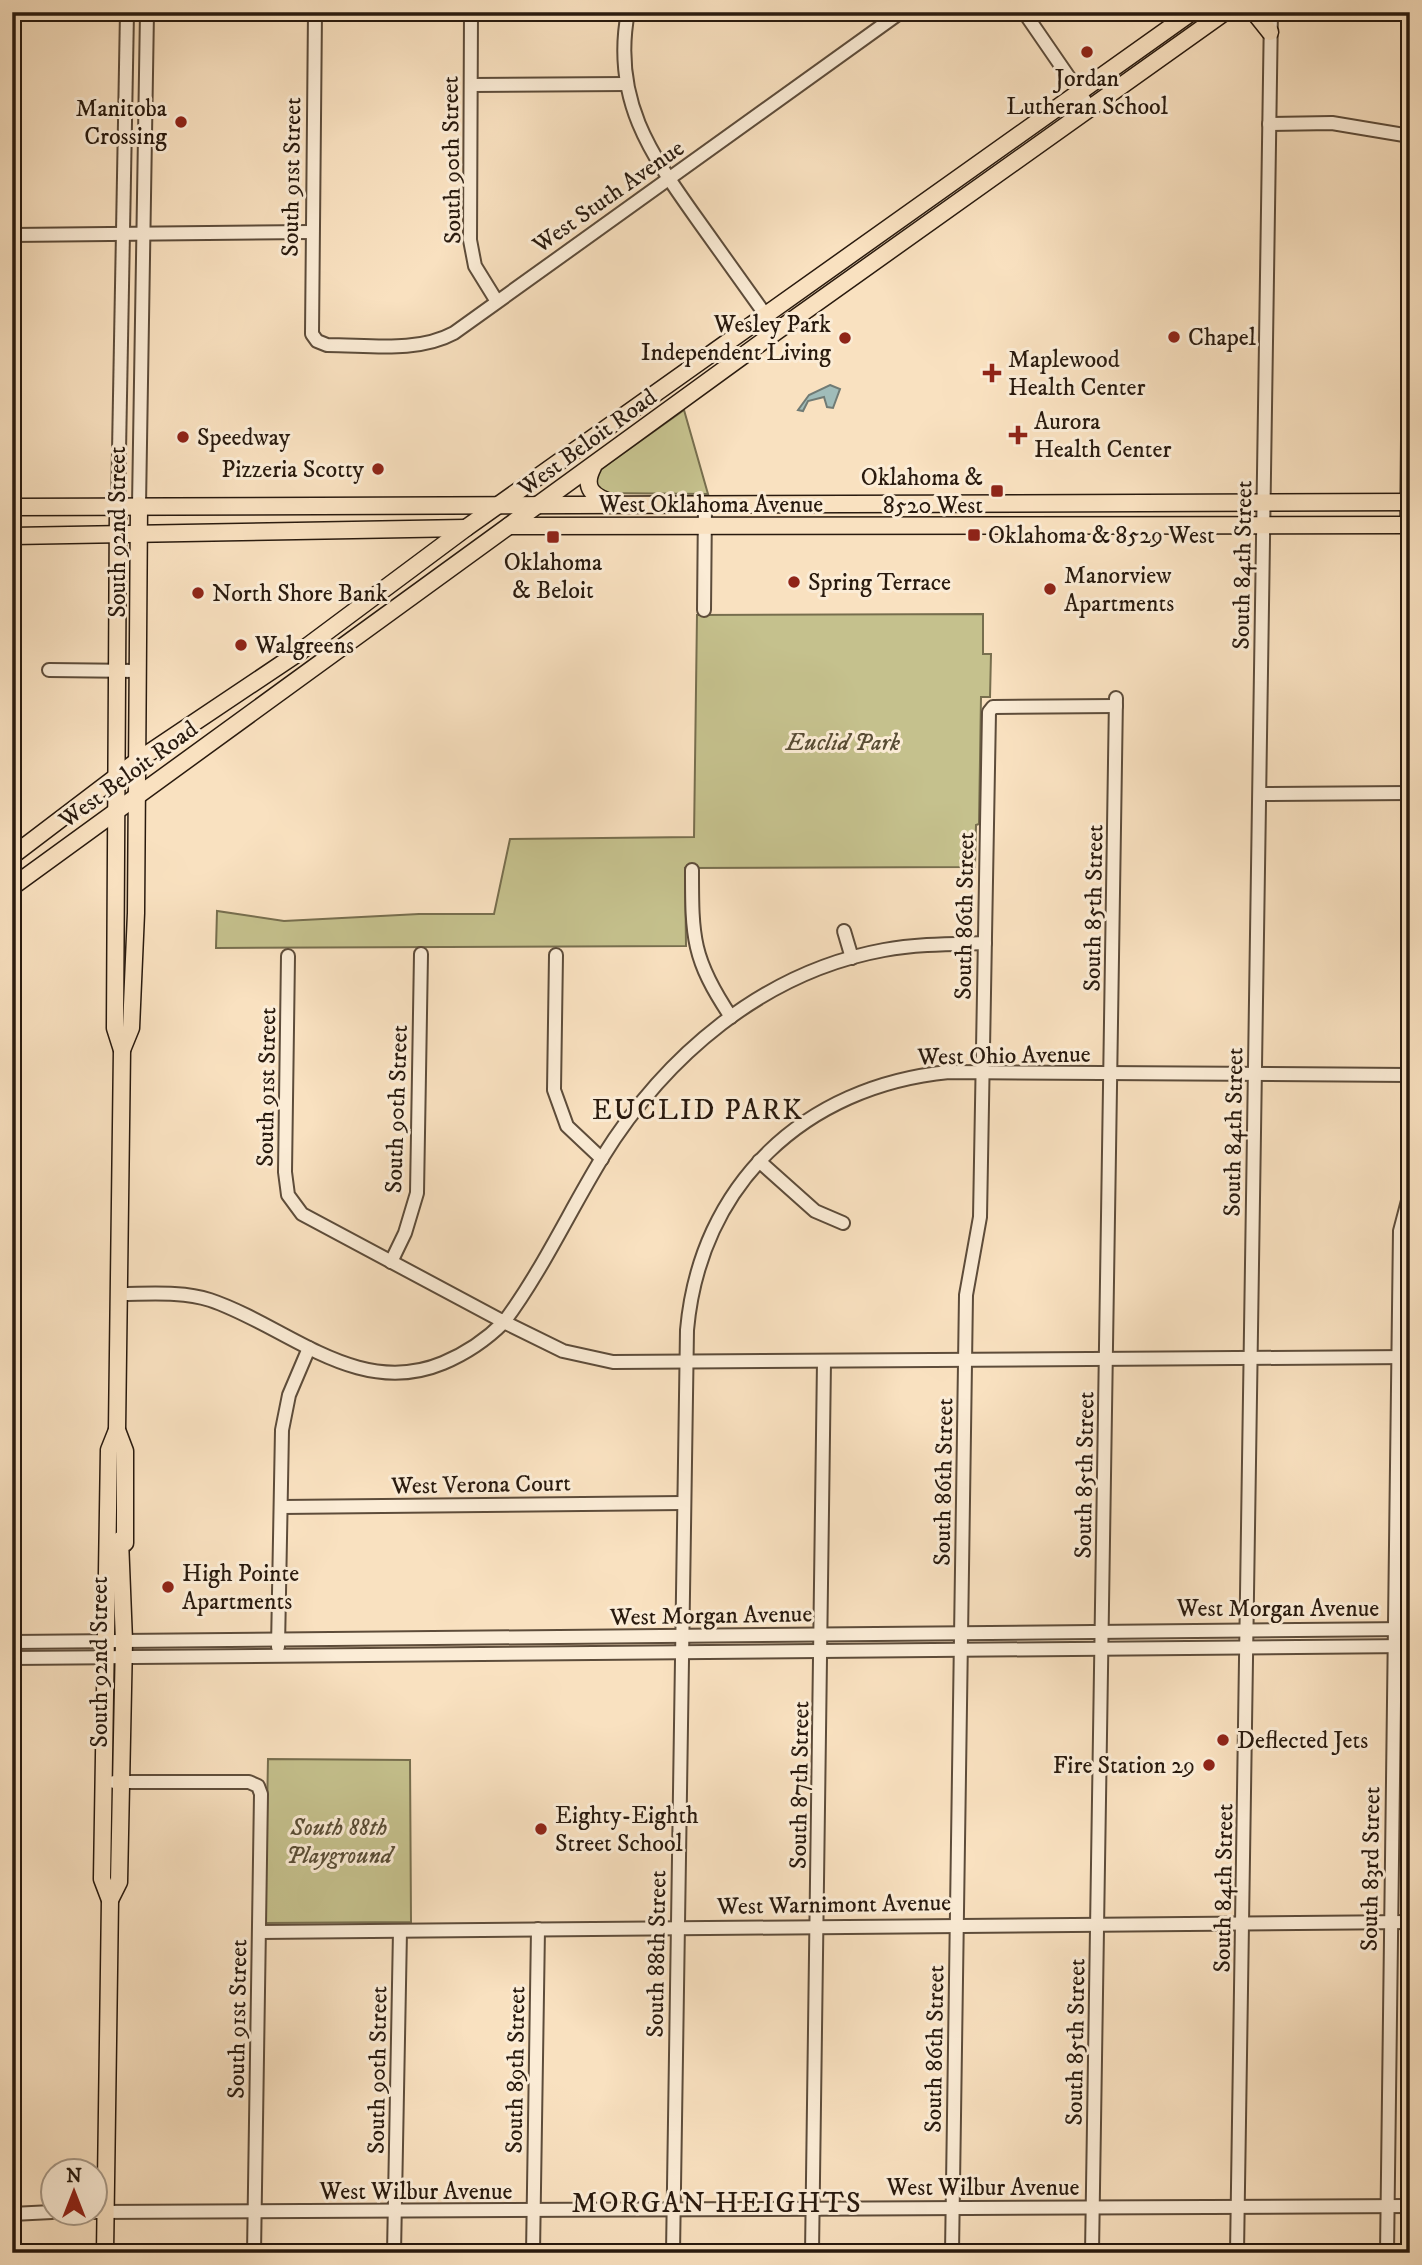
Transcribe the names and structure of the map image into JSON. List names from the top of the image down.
{
  "streets": {
    "main road": ["West Beloit Road", "West Oklahoma Avenue", "South 92nd Street"],
    "street": [
      "South 90th Street",
      "South 91st Street",
      "West Stuth Avenue",
      "South 84th Street",
      "South 85th Street",
      "South 86th Street",
      "West Ohio Avenue",
      "West Verona Court",
      "West Morgan Avenue",
      "South 87th Street",
      "South 83rd Street",
      "West Warnimont Avenue",
      "South 88th Street",
      "South 89th Street",
      "West Wilbur Avenue"
    ]
  },
  "crossings": [
    ["South 90th Street", "South 91st Street"],
    ["South 90th Street", "West Stuth Avenue"],
    ["South 90th Street", "West Warnimont Avenue"],
    ["South 90th Street", "West Wilbur Avenue"],
    ["South 91st Street", "West Stuth Avenue"],
    ["South 91st Street", "South 92nd Street"],
    ["South 91st Street", "West Warnimont Avenue"],
    ["South 91st Street", "West Wilbur Avenue"],
    ["West Beloit Road", "West Oklahoma Avenue"],
    ["West Beloit Road", "South 92nd Street"],
    ["West Oklahoma Avenue", "South 92nd Street"],
    ["West Oklahoma Avenue", "South 84th Street"],
    ["South 92nd Street", "West Morgan Avenue"],
    ["South 84th Street", "West Ohio Avenue"],
    ["South 84th Street", "West Morgan Avenue"],
    ["South 84th Street", "West Warnimont Avenue"],
    ["South 84th Street", "West Wilbur Avenue"],
    ["South 85th Street", "South 86th Street"],
    ["South 85th Street", "West Ohio Avenue"],
    ["South 85th Street", "West Morgan Avenue"],
    ["South 85th Street", "West Warnimont Avenue"],
    ["South 85th Street", "West Wilbur Avenue"],
    ["South 86th Street", "West Ohio Avenue"],
    ["South 86th Street", "West Morgan Avenue"],
    ["South 86th Street", "West Warnimont Avenue"],
    ["South 86th Street", "West Wilbur Avenue"],
    ["West Ohio Avenue", "South 88th Street"],
    ["West Verona Court", "South 88th Street"],
    ["West Morgan Avenue", "South 87th Street"],
    ["West Morgan Avenue", "South 83rd Street"],
    ["West Morgan Avenue", "South 88th Street"],
    ["South 87th Street", "West Warnimont Avenue"],
    ["South 87th Street", "West Wilbur Avenue"],
    ["South 83rd Street", "West Warnimont Avenue"],
    ["South 83rd Street", "West Wilbur Avenue"],
    ["West Warnimont Avenue", "South 88th Street"],
    ["West Warnimont Avenue", "South 89th Street"],
    ["South 88th Street", "West Wilbur Avenue"],
    ["South 89th Street", "West Wilbur Avenue"]
  ],
  "districts": ["EUCLID PARK", "MORGAN HEIGHTS"],
  "parks": ["Euclid Park", "South 88th Playground"],
  "places": {
    "other": [
      "Jordan Lutheran School",
      "Manitoba Crossing",
      "Chapel",
      "Wesley Park Independent Living",
      "Speedway",
      "Pizzeria Scotty",
      "Spring Terrace",
      "Manorview Apartments",
      "North Shore Bank",
      "Walgreens",
      "High Pointe Apartments",
      "Deflected Jets",
      "Fire Station 29",
      "Eighty-Eighth Street School"
    ],
    "health": ["Maplewood Health Center", "Aurora Health Center"],
    "transit": ["Oklahoma & 8520 West", "Oklahoma & 8529 West", "Oklahoma & Beloit"]
  },
  "north": "top"
}
